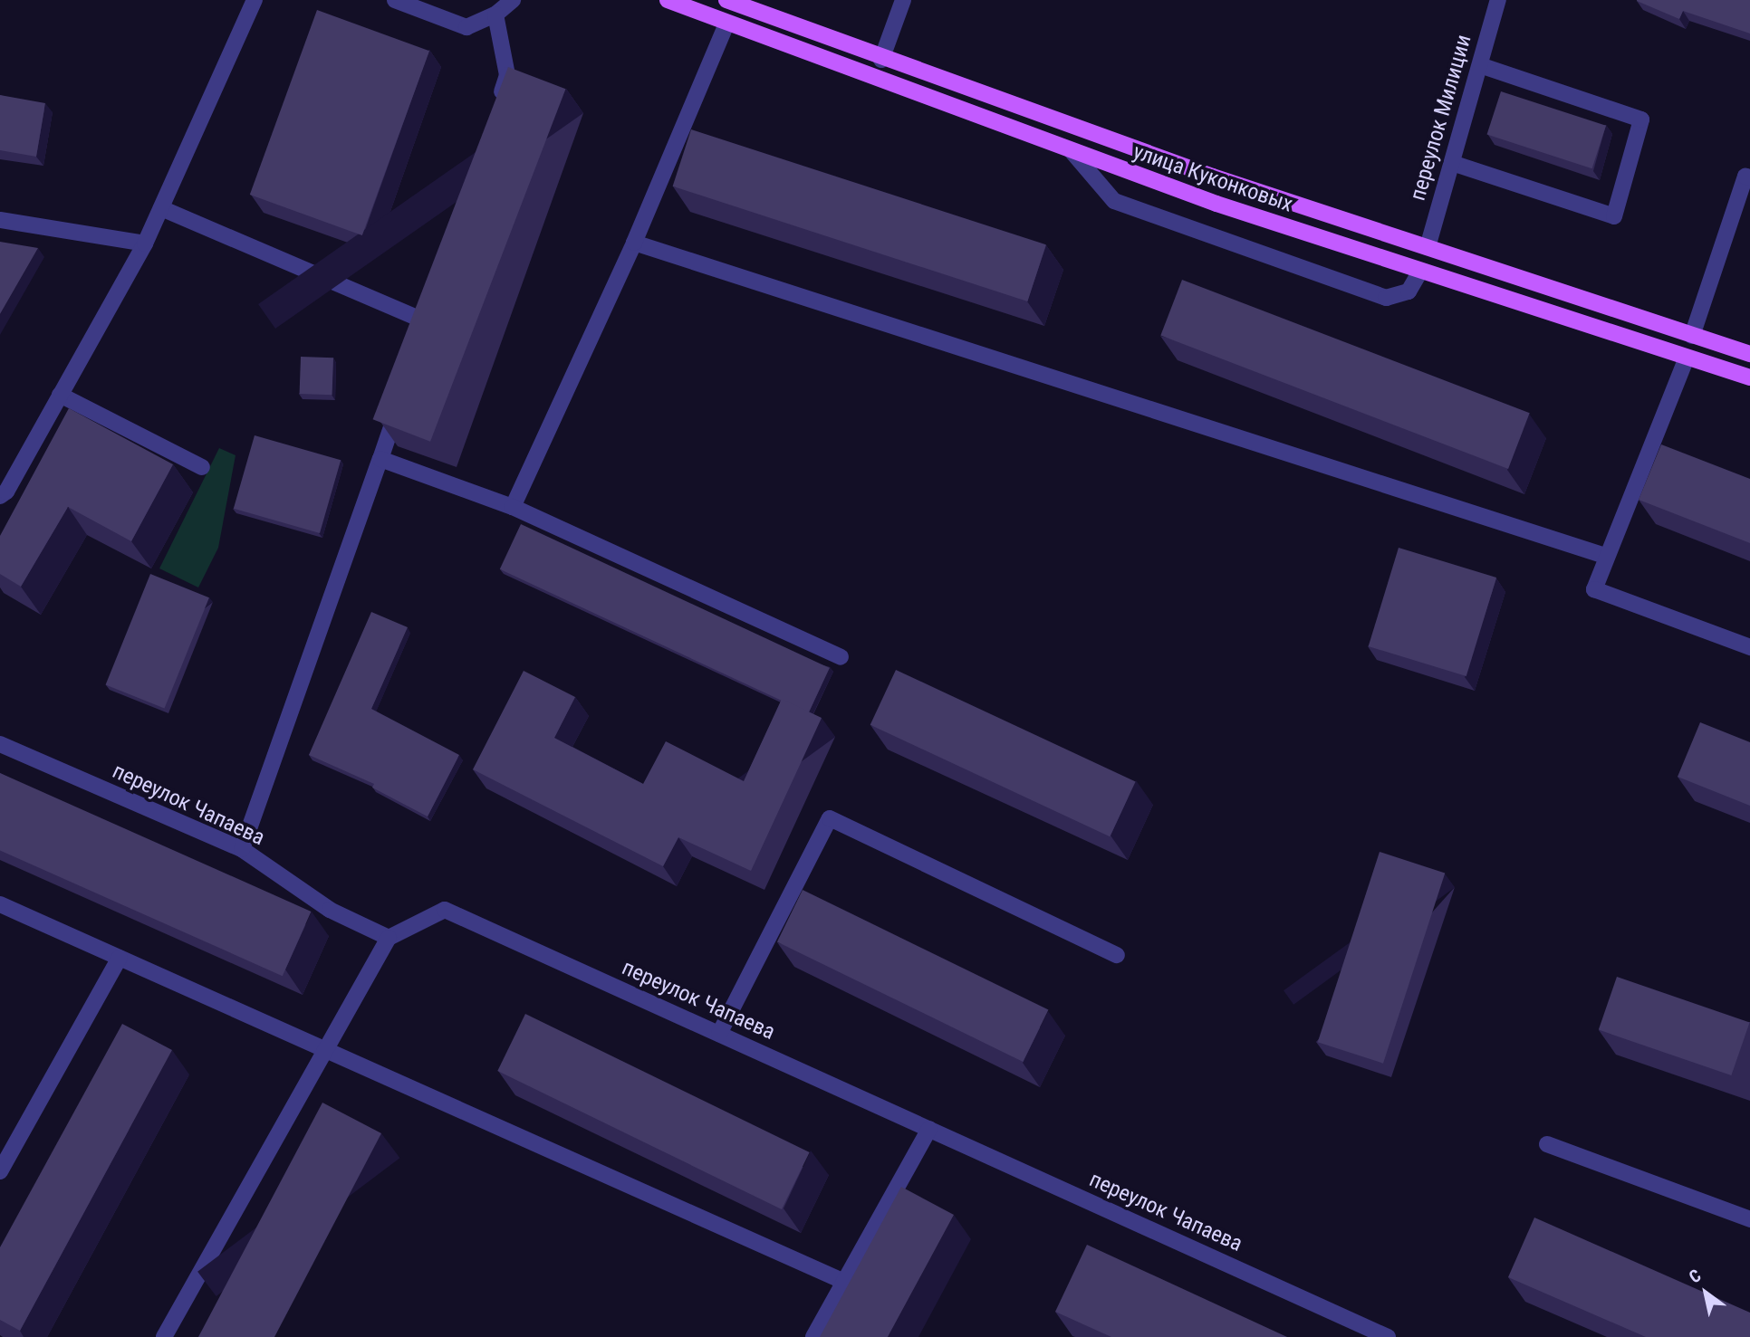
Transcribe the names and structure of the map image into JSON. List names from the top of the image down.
{
  "streets": {
    "main road": ["улица Куконковых"],
    "street": ["переулок Милиции", "переулок Чапаева"]
  },
  "crossings": [
    ["переулок Милиции", "улица Куконковых"]
  ],
  "north": "top left"
}
